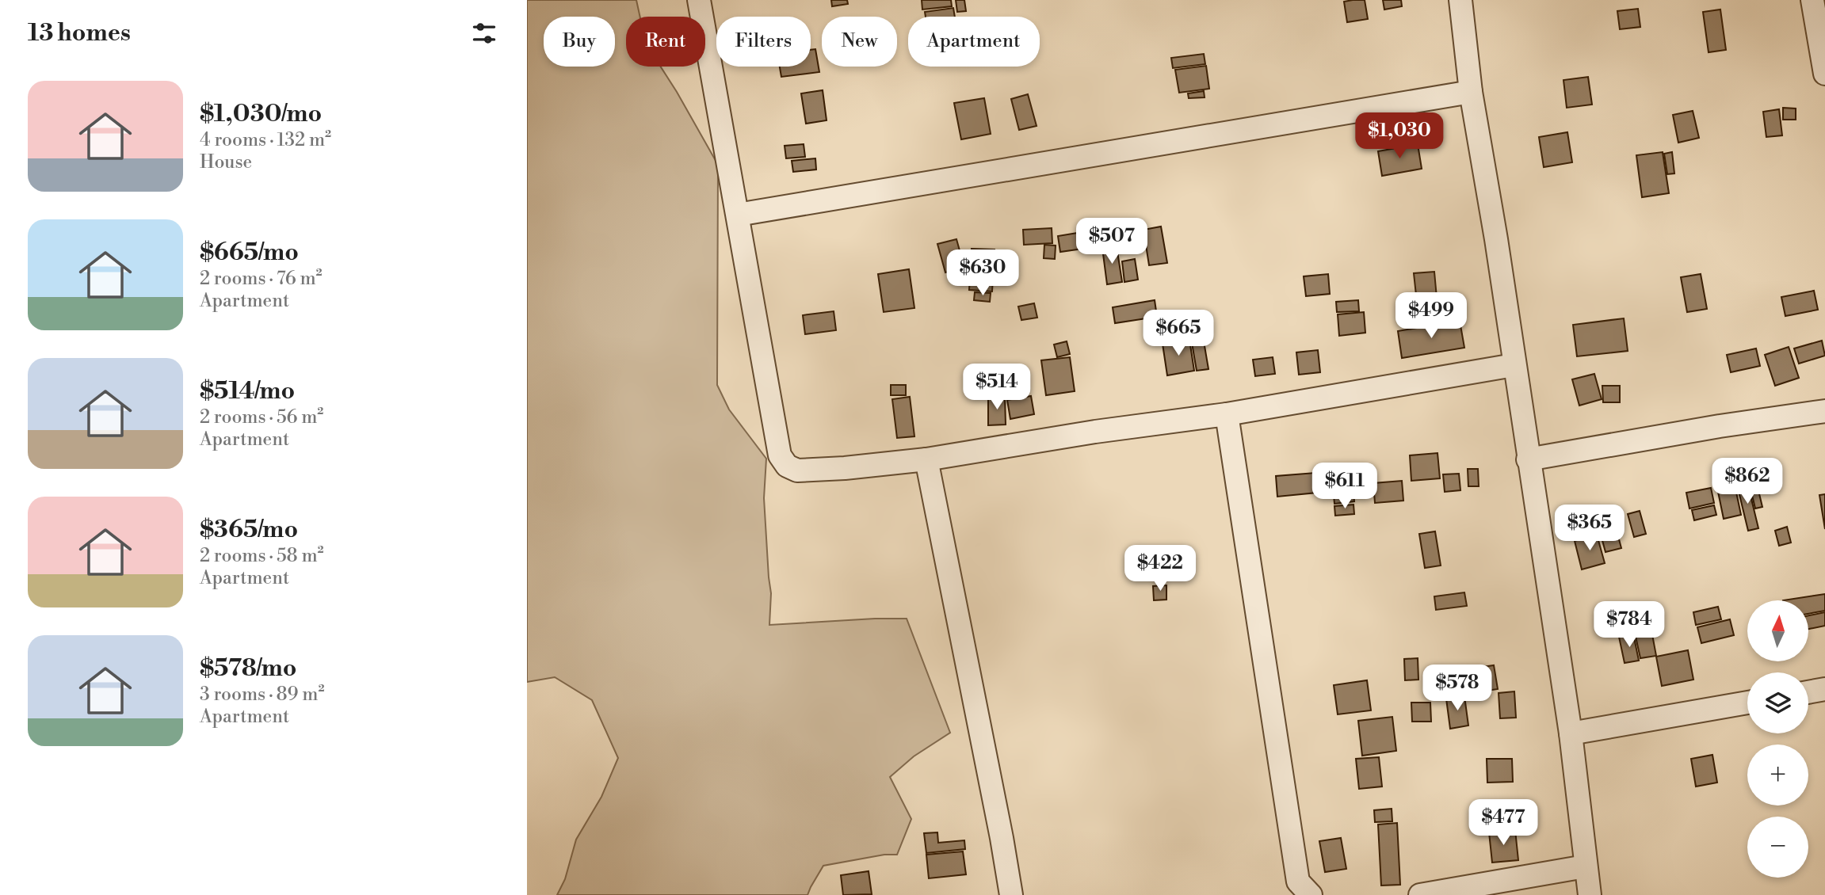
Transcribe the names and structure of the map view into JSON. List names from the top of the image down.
{
  "north": "top",
  "page": {
    "heading": "13 homes",
    "chip": [
      "Buy",
      "Rent",
      "Filters",
      "New",
      "Apartment"
    ],
    "list": [
      {
        "name": "$1,030/mo",
        "note": "4 rooms · 132 m² · House"
      },
      {
        "name": "$665/mo",
        "note": "2 rooms · 76 m² · Apartment"
      },
      {
        "name": "$514/mo",
        "note": "2 rooms · 56 m² · Apartment"
      },
      {
        "name": "$365/mo",
        "note": "2 rooms · 58 m² · Apartment"
      },
      {
        "name": "$578/mo",
        "note": "3 rooms · 89 m² · Apartment"
      }
    ],
    "price": [
      "$1,030",
      "$507",
      "$630",
      "$499",
      "$665",
      "$514",
      "$862",
      "$611",
      "$365",
      "$422",
      "$784",
      "$578",
      "$477"
    ],
    "map_buttons": ["+", "−"]
  }
}
